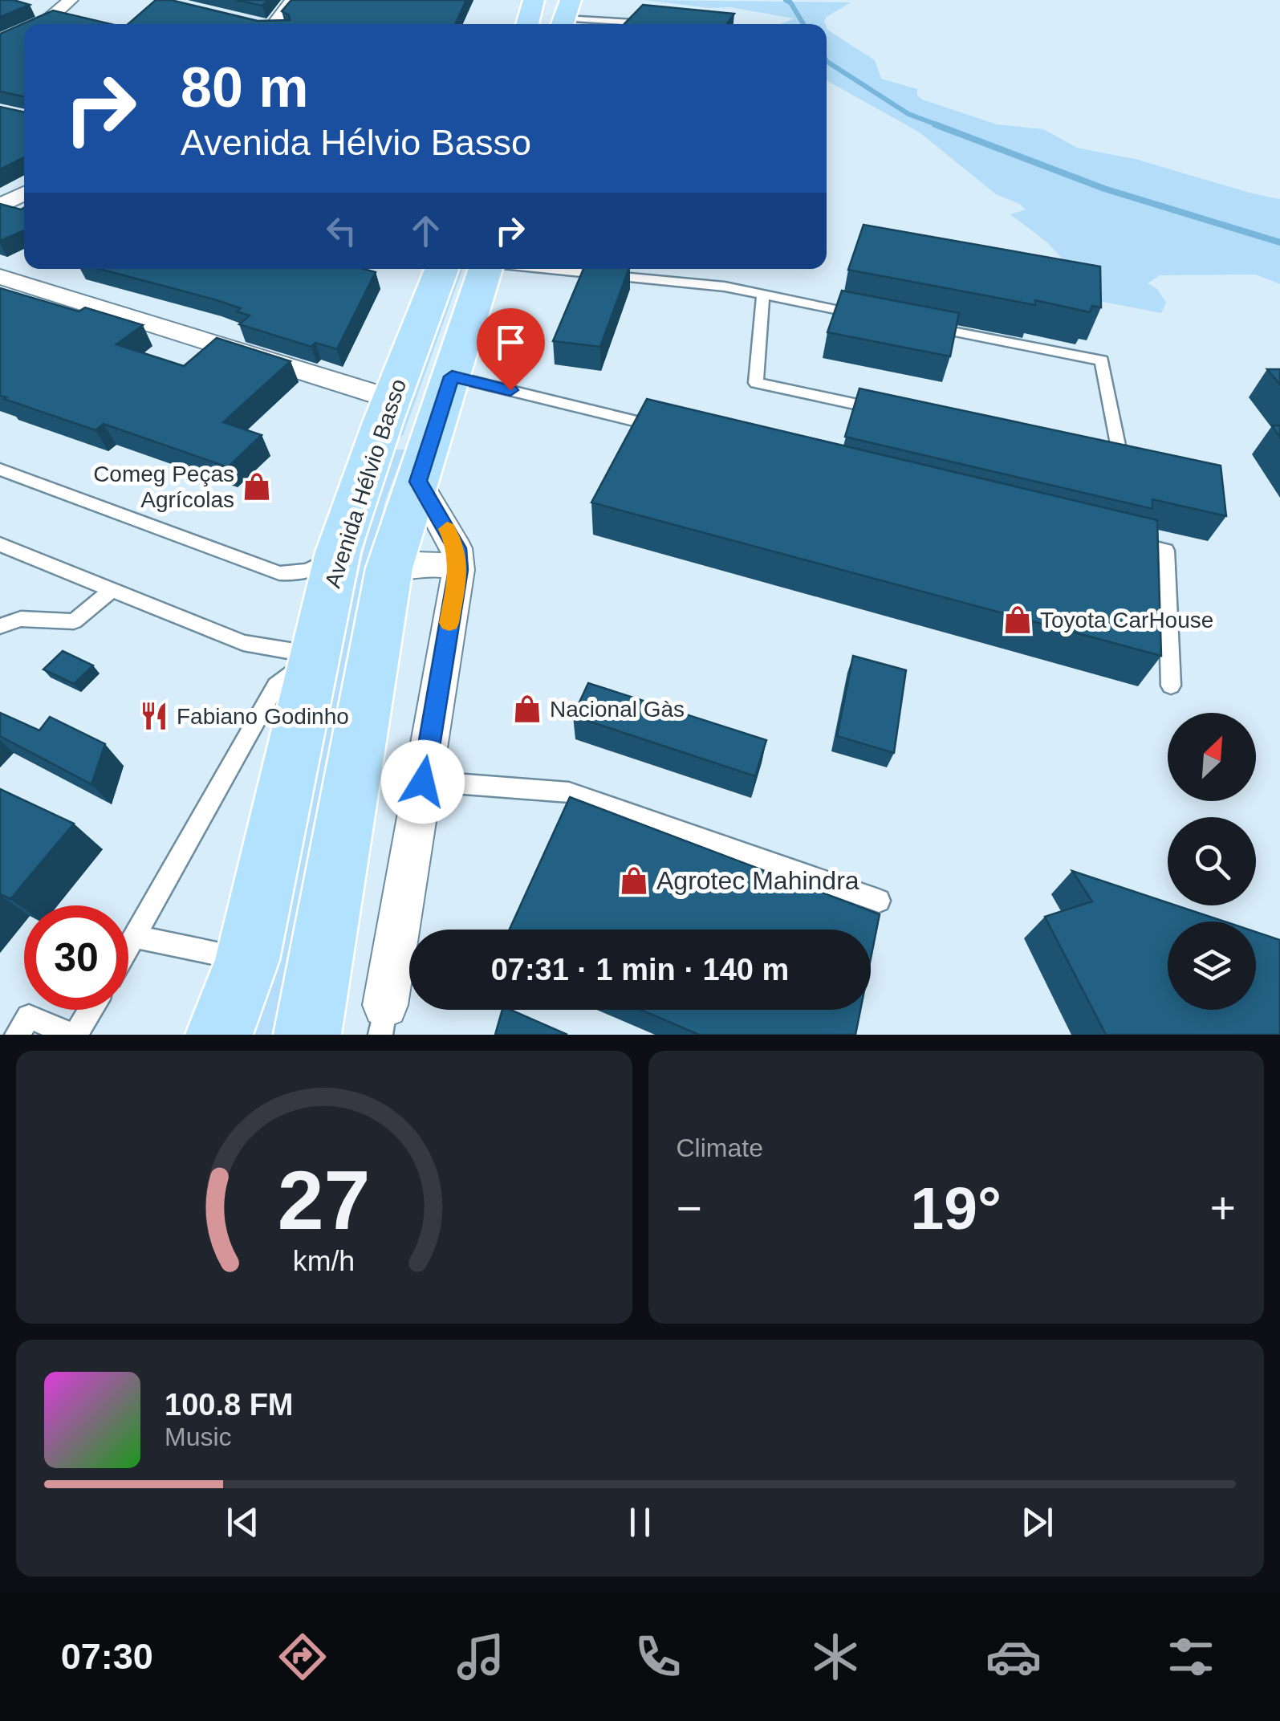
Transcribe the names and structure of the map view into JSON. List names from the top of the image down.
{
  "streets": {
    "main road": ["Avenida Hélvio Basso"]
  },
  "places": {
    "shop": [
      "Comeg Peças Agrícolas",
      "Toyota CarHouse",
      "Nacional Gàs",
      "Agrotec Mahindra"
    ],
    "restaurant": ["Fabiano Godinho"]
  },
  "north": "top right",
  "page": {
    "turn": ["80 m", "Avenida Hélvio Basso"],
    "limit": "30",
    "trip": "07:31 · 1 min · 140 m",
    "tile": "Climate",
    "heat": ["−", "19°", "+"],
    "song": ["100.8 FM", "Music"],
    "tabs": "07:30",
    "gauge": ["27", "km/h"]
  }
}
